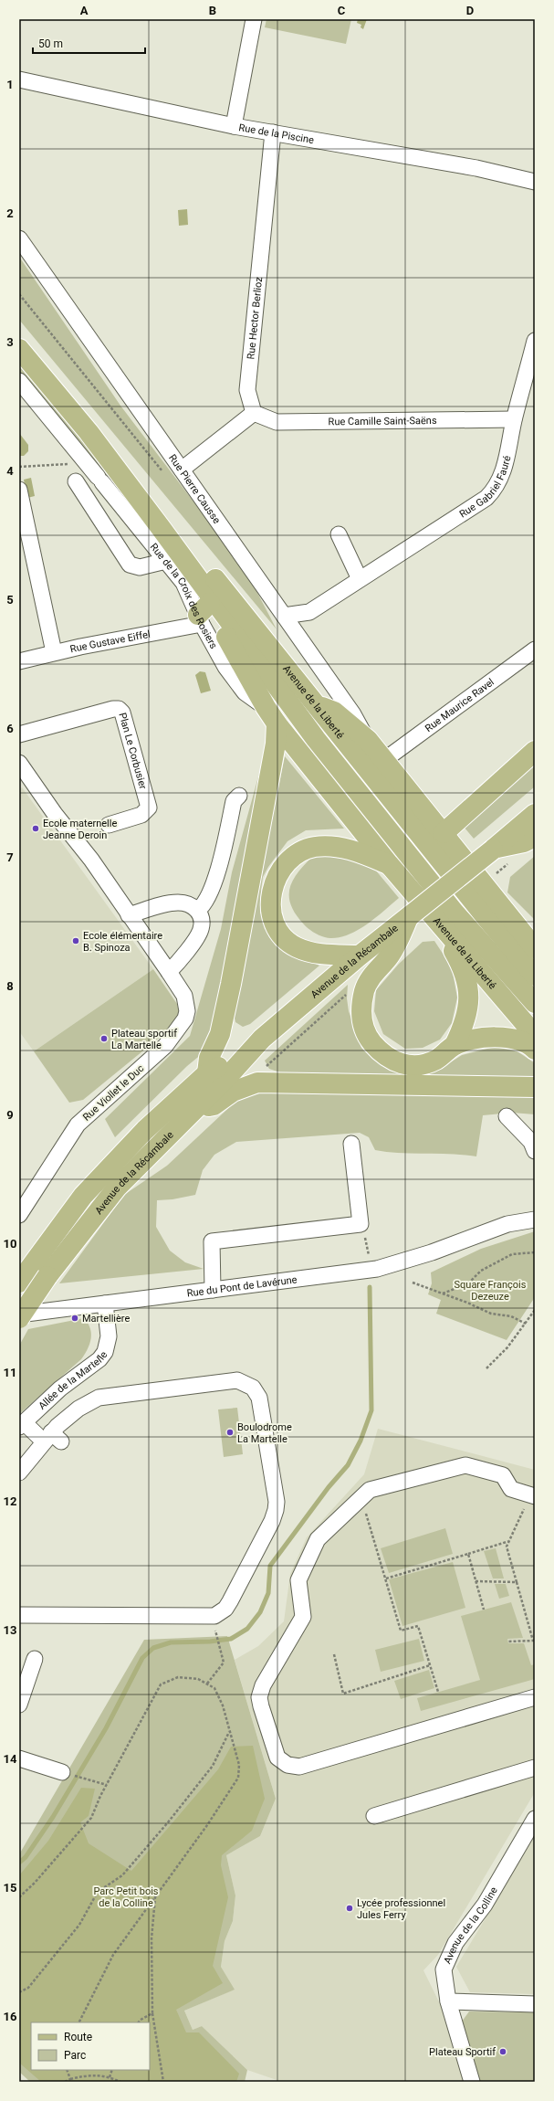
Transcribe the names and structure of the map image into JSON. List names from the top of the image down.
{
  "streets": {
    "main road": ["Avenue de la Liberté", "Avenue de la Récambale"],
    "street": [
      "Rue de la Piscine",
      "Rue Hector Berlioz",
      "Rue Camille Saint-Saëns",
      "Rue Gabriel Fauré",
      "Rue Pierre Causse",
      "Rue de la Croix des Rosiers",
      "Rue Gustave Eiffel",
      "Rue Maurice Ravel",
      "Plan Le Corbusier",
      "Rue Viollet le Duc",
      "Rue du Pont de Lavérune",
      "Allée de la Martelle",
      "Avenue de la Colline"
    ]
  },
  "crossings": [
    ["Rue de la Piscine", "Rue Hector Berlioz"],
    ["Rue Hector Berlioz", "Rue Camille Saint-Saëns"],
    ["Rue Camille Saint-Saëns", "Rue Gabriel Fauré"],
    ["Rue Gabriel Fauré", "Rue Pierre Causse"],
    ["Rue de la Croix des Rosiers", "Rue Gustave Eiffel"],
    ["Rue de la Croix des Rosiers", "Avenue de la Liberté"],
    ["Rue Gustave Eiffel", "Avenue de la Liberté"],
    ["Rue du Pont de Lavérune", "Allée de la Martelle"]
  ],
  "parks": ["Square François Dezeuze", "Parc Petit bois de la Colline"],
  "places": [
    "Ecole maternelle Jeanne Deroin",
    "Ecole élémentaire B. Spinoza",
    "Plateau sportif La Martelle",
    "Martellière",
    "Boulodrome La Martelle",
    "Lycée professionnel Jules Ferry",
    "Plateau Sportif"
  ],
  "legend": ["Route", "Parc"],
  "scale_bar": "50 m",
  "grid": {
    "columns": [
      "A",
      "B",
      "C",
      "D"
    ],
    "rows": [
      "1",
      "2",
      "3",
      "4",
      "5",
      "6",
      "7",
      "8",
      "9",
      "10",
      "11",
      "12",
      "13",
      "14",
      "15",
      "16"
    ]
  }
}
